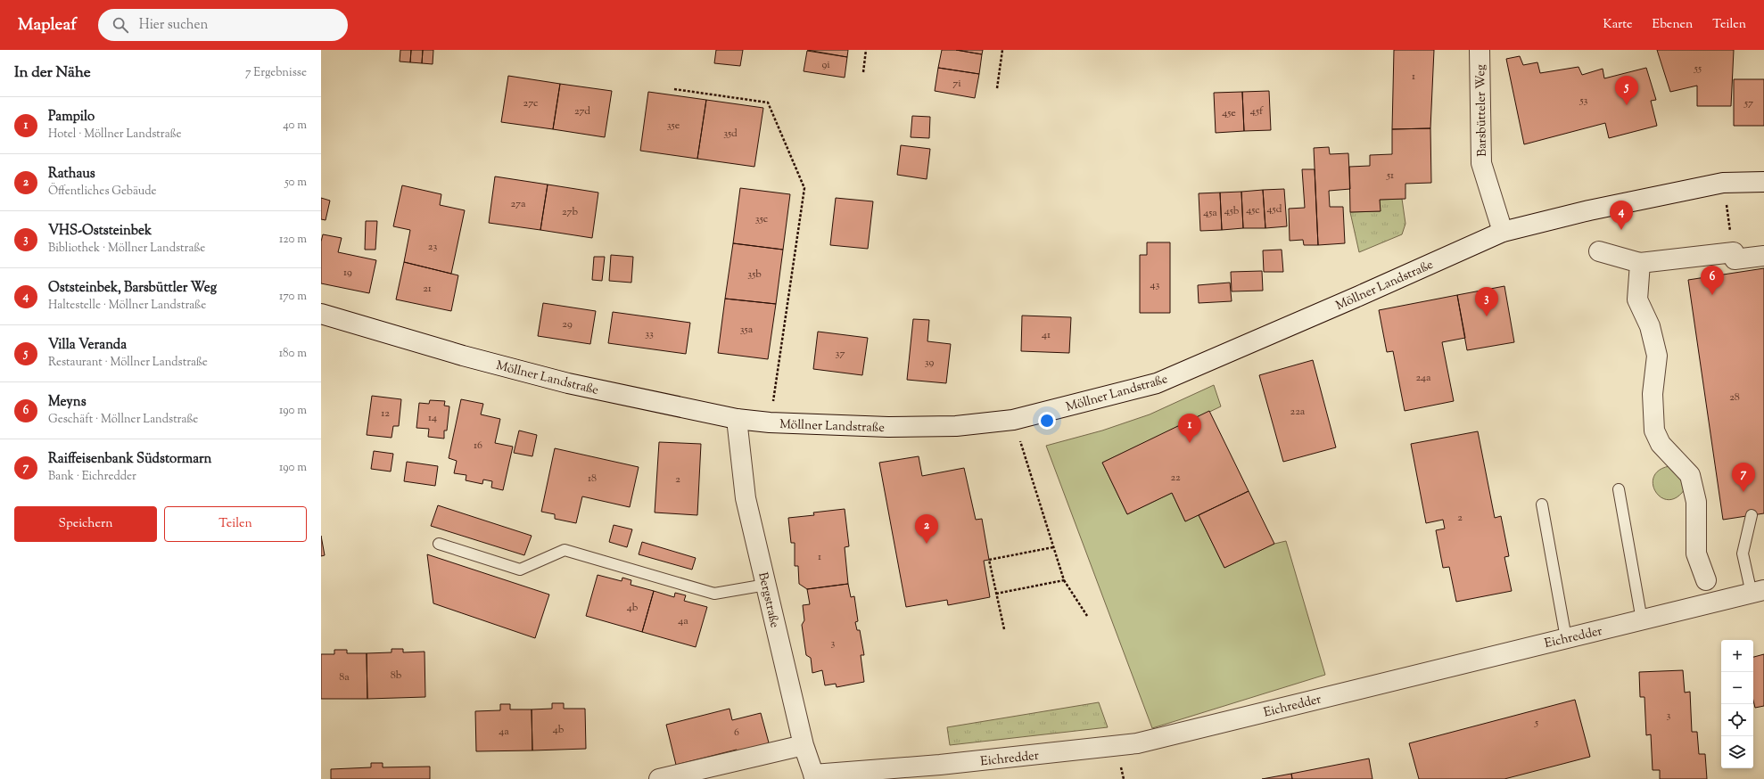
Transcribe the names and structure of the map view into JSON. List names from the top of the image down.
{
  "streets": {
    "street": [
      "Barsbütteler Weg",
      "Möllner Landstraße",
      "Bergstraße",
      "Eichredder"
    ]
  },
  "crossings": [
    ["Barsbütteler Weg", "Möllner Landstraße"],
    ["Möllner Landstraße", "Bergstraße"],
    ["Bergstraße", "Eichredder"]
  ],
  "house_numbers": [
    "9i",
    "55",
    "1",
    "7i",
    "53",
    "27c",
    "57",
    "27d",
    "45f",
    "45e",
    "35e",
    "35d",
    "51",
    "27a",
    "45d",
    "45c",
    "45b",
    "27b",
    "45a",
    "35c",
    "23",
    "19",
    "35b",
    "43",
    "21",
    "29",
    "35a",
    "33",
    "41",
    "37",
    "39",
    "24a",
    "28",
    "22a",
    "12",
    "14",
    "16",
    "22",
    "18",
    "2",
    "2",
    "1",
    "4b",
    "4a",
    "3",
    "8b",
    "8a",
    "3",
    "5",
    "4b",
    "4a",
    "6"
  ],
  "page": {
    "header": "Mapleaf",
    "search": "Hier suchen",
    "nav": ["Karte", "Ebenen", "Teilen"],
    "heading": ["In der Nähe", "7 Ergebnisse"],
    "pins": [
      "5",
      "4",
      "6",
      "3",
      "1",
      "7",
      "2"
    ],
    "list": [
      {
        "mark": "1",
        "name": "Pampilo",
        "note": "Hotel · Möllner Landstraße",
        "value": "40 m"
      },
      {
        "mark": "2",
        "name": "Rathaus",
        "note": "Öffentliches Gebäude",
        "value": "50 m"
      },
      {
        "mark": "3",
        "name": "VHS-Oststeinbek",
        "note": "Bibliothek · Möllner Landstraße",
        "value": "120 m"
      },
      {
        "mark": "4",
        "name": "Oststeinbek, Barsbüttler Weg",
        "note": "Haltestelle · Möllner Landstraße",
        "value": "170 m"
      },
      {
        "mark": "5",
        "name": "Villa Veranda",
        "note": "Restaurant · Möllner Landstraße",
        "value": "180 m"
      },
      {
        "mark": "6",
        "name": "Meyns",
        "note": "Geschäft · Möllner Landstraße",
        "value": "190 m"
      },
      {
        "mark": "7",
        "name": "Raiffeisenbank Südstormarn",
        "note": "Bank · Eichredder",
        "value": "190 m"
      }
    ],
    "buttons": ["Speichern", "Teilen"],
    "map_buttons": ["+", "−"]
  }
}
